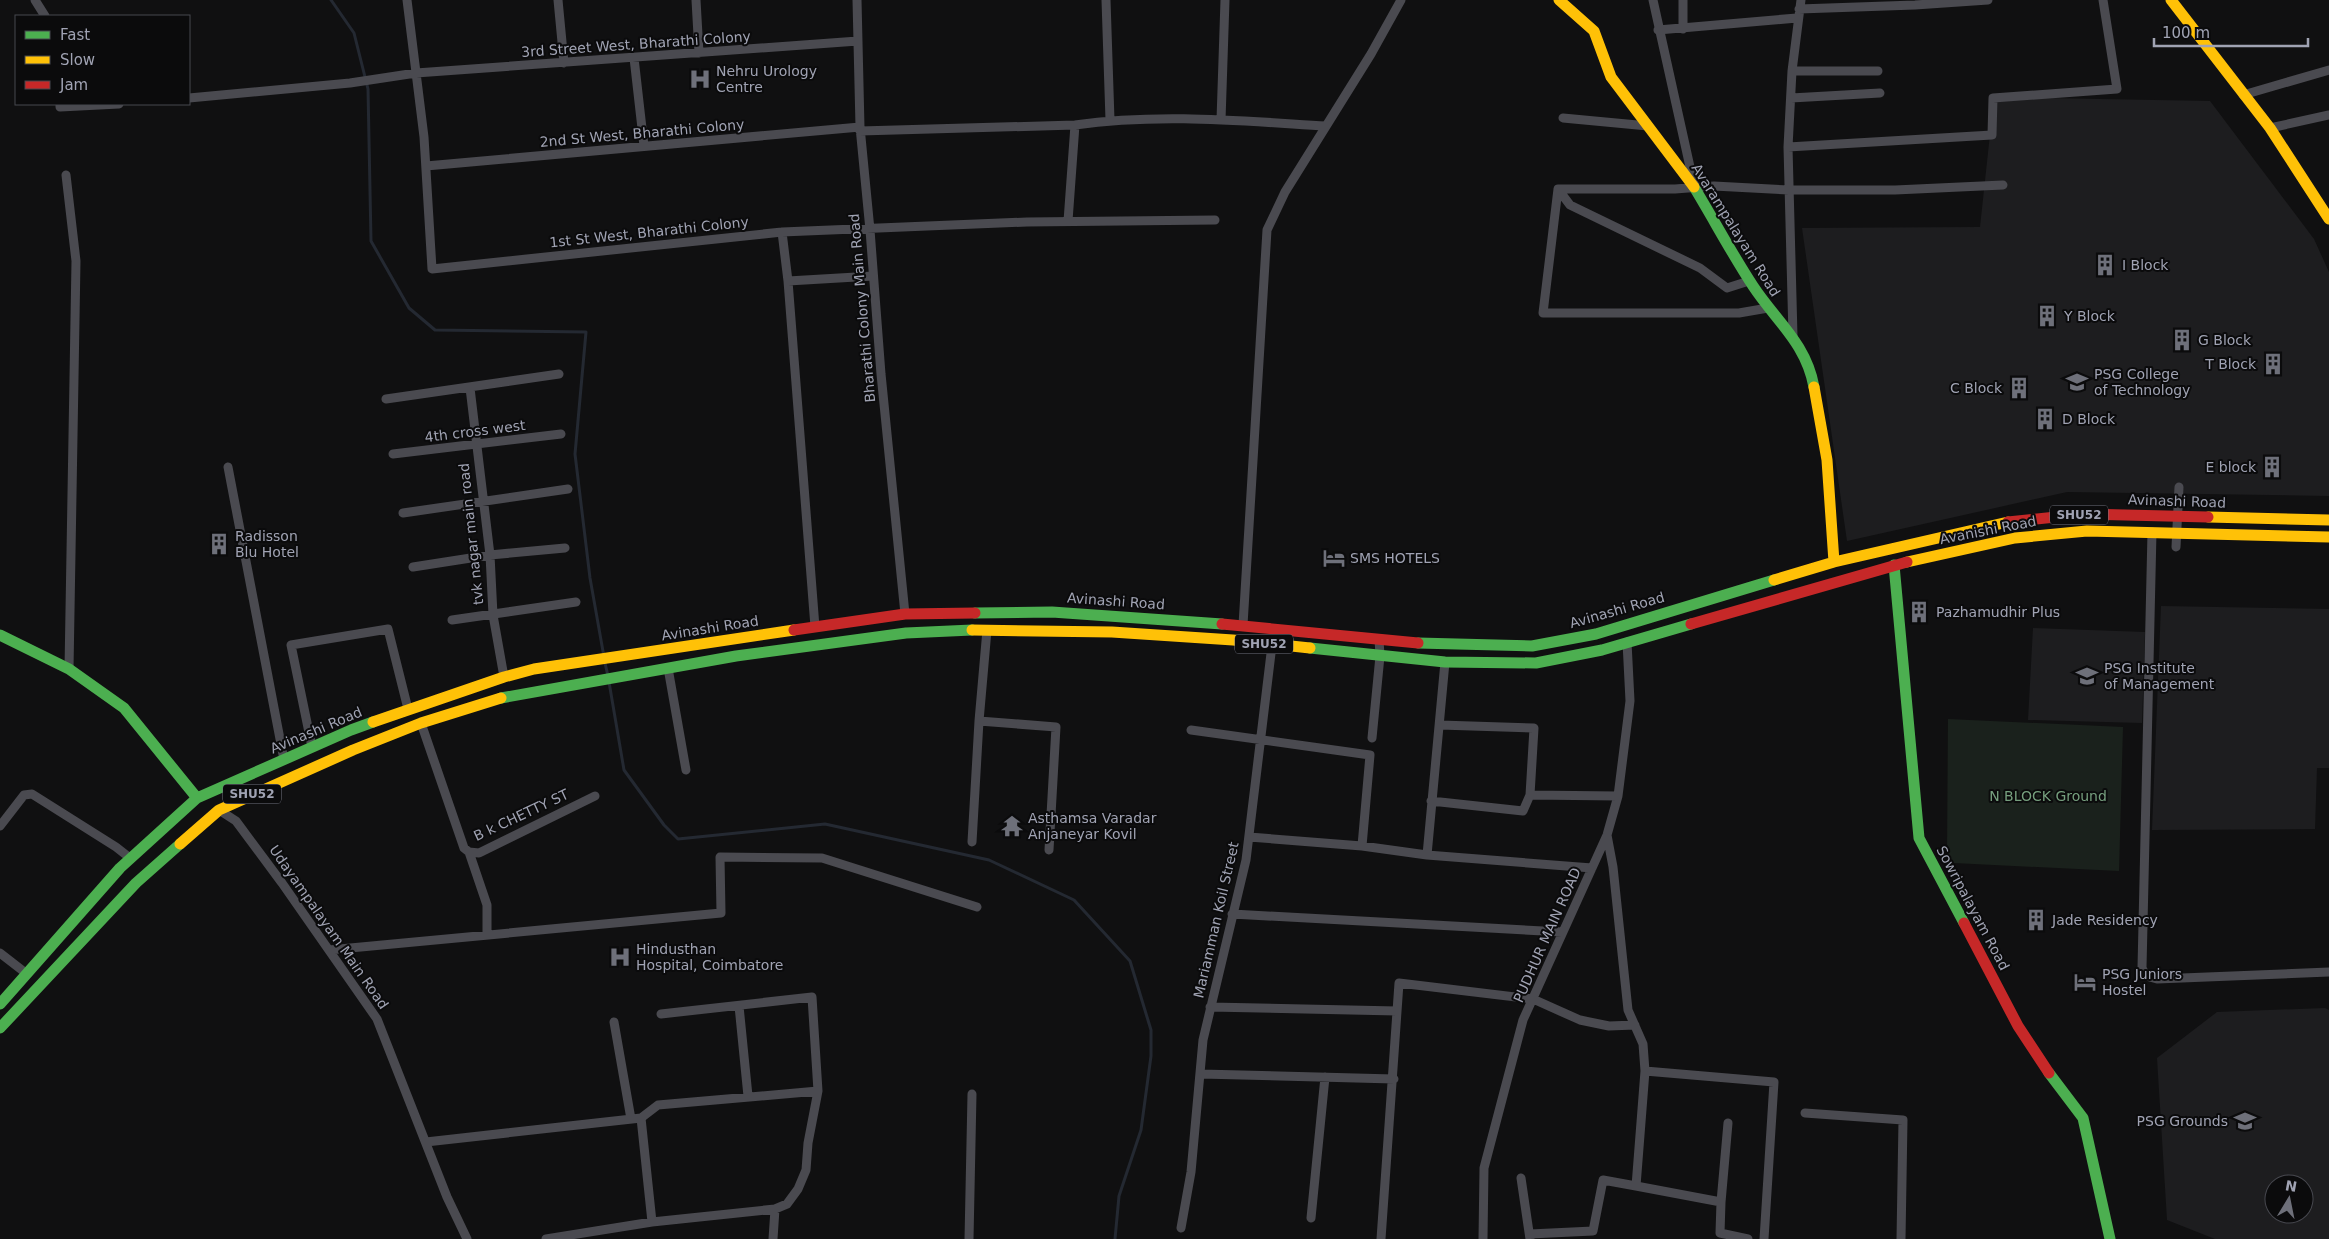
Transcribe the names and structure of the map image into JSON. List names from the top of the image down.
{
  "streets": {
    "main road": [
      "Avarampalayam Road",
      "Avinashi Road",
      "SHU52",
      "Avanishi Road",
      "Sowripalayam Road"
    ],
    "street": [
      "3rd Street West, Bharathi Colony",
      "2nd St West, Bharathi Colony",
      "1st St West, Bharathi Colony",
      "Bharathi Colony Main Road",
      "4th cross west",
      "tvk nagar main road",
      "B k CHETTY ST",
      "Mariamman Koil Street",
      "Udayampalayam Main Road",
      "PUDHUR MAIN ROAD"
    ]
  },
  "crossings": [
    ["3rd Street West, Bharathi Colony", "Bharathi Colony Main Road"],
    ["2nd St West, Bharathi Colony", "1st St West, Bharathi Colony"],
    ["2nd St West, Bharathi Colony", "Bharathi Colony Main Road"],
    ["Avarampalayam Road", "Avinashi Road"],
    ["1st St West, Bharathi Colony", "Bharathi Colony Main Road"],
    ["Bharathi Colony Main Road", "Avinashi Road"],
    ["4th cross west", "tvk nagar main road"],
    ["Avinashi Road", "tvk nagar main road"],
    ["Avinashi Road", "PUDHUR MAIN ROAD"],
    ["SHU52", "Avanishi Road"],
    ["SHU52", "B k CHETTY ST"],
    ["SHU52", "Sowripalayam Road"],
    ["SHU52", "Mariamman Koil Street"],
    ["SHU52", "Udayampalayam Main Road"],
    ["SHU52", "PUDHUR MAIN ROAD"],
    ["Avanishi Road", "Sowripalayam Road"]
  ],
  "parks": ["N BLOCK Ground"],
  "places": {
    "hospital": ["Nehru Urology Centre", "Hindusthan Hospital, Coimbatore"],
    "building": [
      "I Block",
      "Y Block",
      "G Block",
      "T Block",
      "C Block",
      "D Block",
      "E block",
      "Radisson Blu Hotel",
      "Pazhamudhir Plus",
      "Jade Residency"
    ],
    "school or university": ["PSG College of Technology", "PSG Institute of Management", "PSG Grounds"],
    "hotel": ["SMS HOTELS", "PSG Juniors Hostel"],
    "temple": ["Asthamsa Varadar Anjaneyar Kovil"]
  },
  "legend": ["Fast", "Slow", "Jam"],
  "scale_bar": "100 m",
  "north": "top"
}
